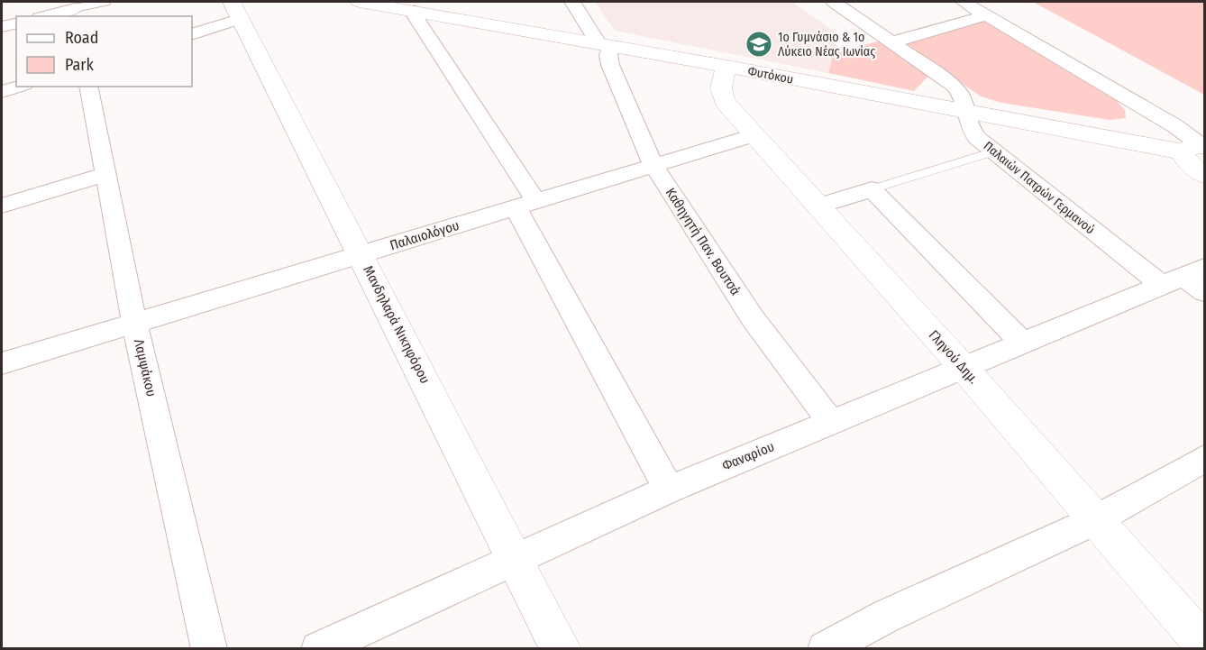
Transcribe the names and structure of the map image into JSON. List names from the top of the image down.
{
  "streets": {
    "street": [
      "Φυτόκου",
      "Παλαιών Πατρών Γερμανού",
      "Παλαιολόγου",
      "Καθηγητή Παν. Βουτσά",
      "Μανδηλαρά Νικηφόρου",
      "Γληνού Δημ.",
      "Λαμψάκου",
      "Φαναρίου"
    ]
  },
  "crossings": [
    ["Φυτόκου", "Παλαιών Πατρών Γερμανού"],
    ["Φυτόκου", "Καθηγητή Παν. Βουτσά"],
    ["Φυτόκου", "Γληνού Δημ."],
    ["Παλαιών Πατρών Γερμανού", "Φαναρίου"],
    ["Παλαιολόγου", "Καθηγητή Παν. Βουτσά"],
    ["Παλαιολόγου", "Μανδηλαρά Νικηφόρου"],
    ["Παλαιολόγου", "Γληνού Δημ."],
    ["Παλαιολόγου", "Λαμψάκου"],
    ["Καθηγητή Παν. Βουτσά", "Φαναρίου"],
    ["Μανδηλαρά Νικηφόρου", "Φαναρίου"],
    ["Γληνού Δημ.", "Φαναρίου"]
  ],
  "places": {
    "school or university": ["1ο Γυμνάσιο & 1ο Λύκειο Νέας Ιωνίας"]
  },
  "legend": ["Road", "Park"]
}
